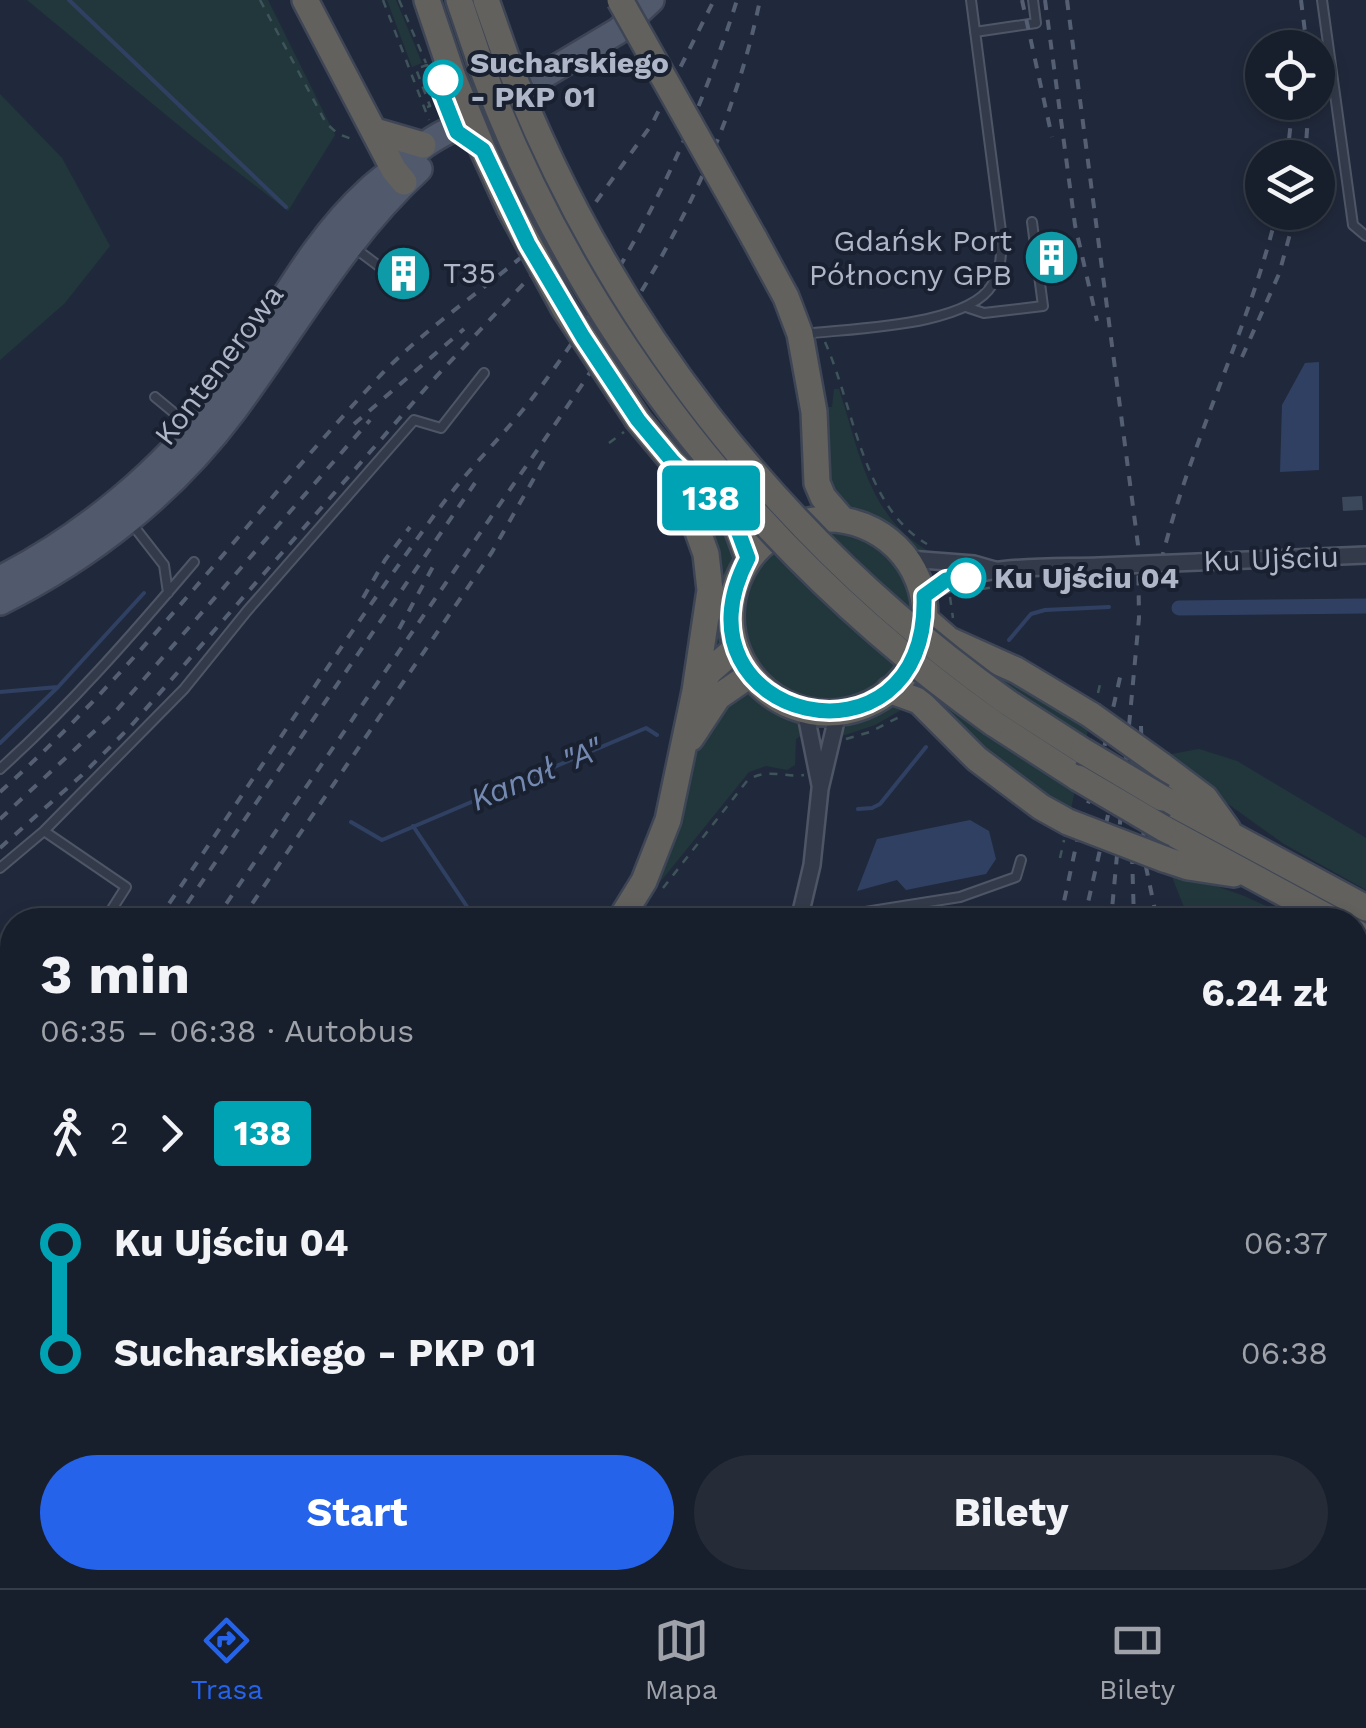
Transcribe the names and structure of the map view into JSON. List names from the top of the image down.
{
  "streets": {
    "main road": ["Kontenerowa"],
    "street": ["Ku Ujściu"]
  },
  "water": ["Kanał \"A\""],
  "places": {
    "other": ["Sucharskiego - PKP 01", "Ku Ujściu 04"],
    "building": ["Gdańsk Port Północny GPB", "T35"]
  },
  "lines": ["bus line 138"],
  "page": {
    "on_map": "138",
    "heading": ["3 min", "06:35 – 06:38 · Autobus", "6.24 zł"],
    "legs": ["2", "138"],
    "list": [
      {
        "name": "Ku Ujściu 04",
        "value": "06:37"
      },
      {
        "name": "Sucharskiego - PKP 01",
        "value": "06:38"
      }
    ],
    "buttons": ["Start", "Bilety"],
    "tabs": ["Trasa", "Mapa", "Bilety"]
  }
}
